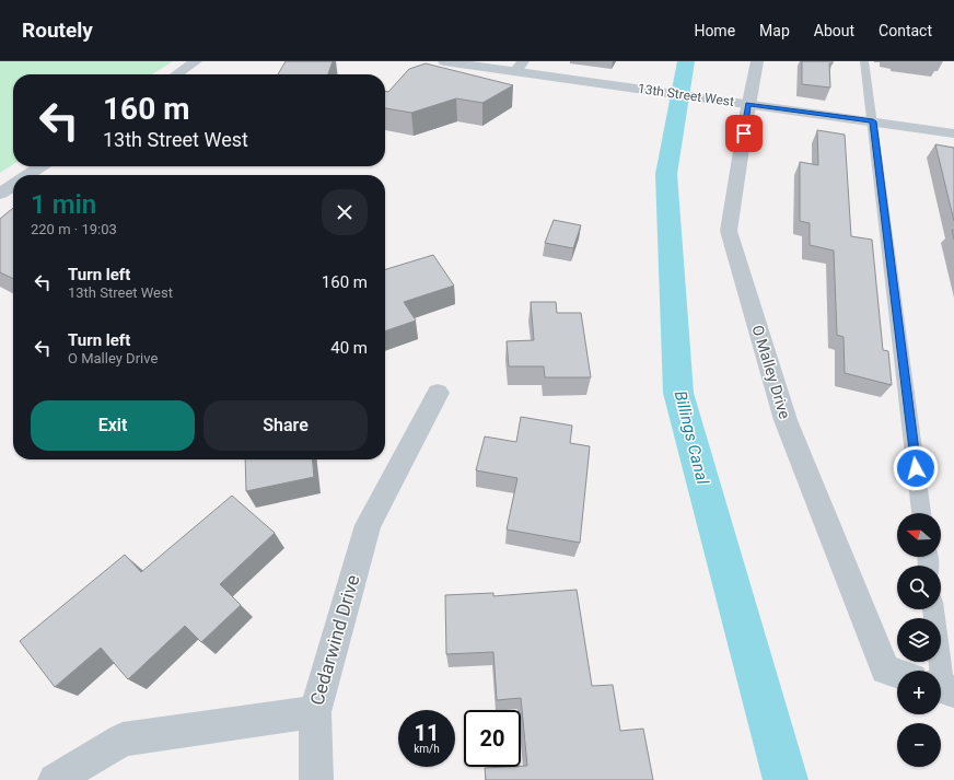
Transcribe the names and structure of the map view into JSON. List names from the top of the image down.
{
  "streets": {
    "street": ["13th Street West", "O Malley Drive", "Cedarwind Drive"]
  },
  "crossings": [
    ["13th Street West", "O Malley Drive"]
  ],
  "water": ["Billings Canal"],
  "north": "left",
  "page": {
    "header": "Routely",
    "nav": [
      "Home",
      "Map",
      "About",
      "Contact"
    ],
    "turn": ["160 m", "13th Street West"],
    "heading": ["1 min", "220 m · 19:03"],
    "list": [
      {
        "name": "Turn left",
        "note": "13th Street West",
        "value": "160 m"
      },
      {
        "name": "Turn left",
        "note": "O Malley Drive",
        "value": "40 m"
      }
    ],
    "buttons": ["Exit", "Share"],
    "map_buttons": ["+", "−"],
    "speed": "11 km/h",
    "limit": "20"
  }
}
